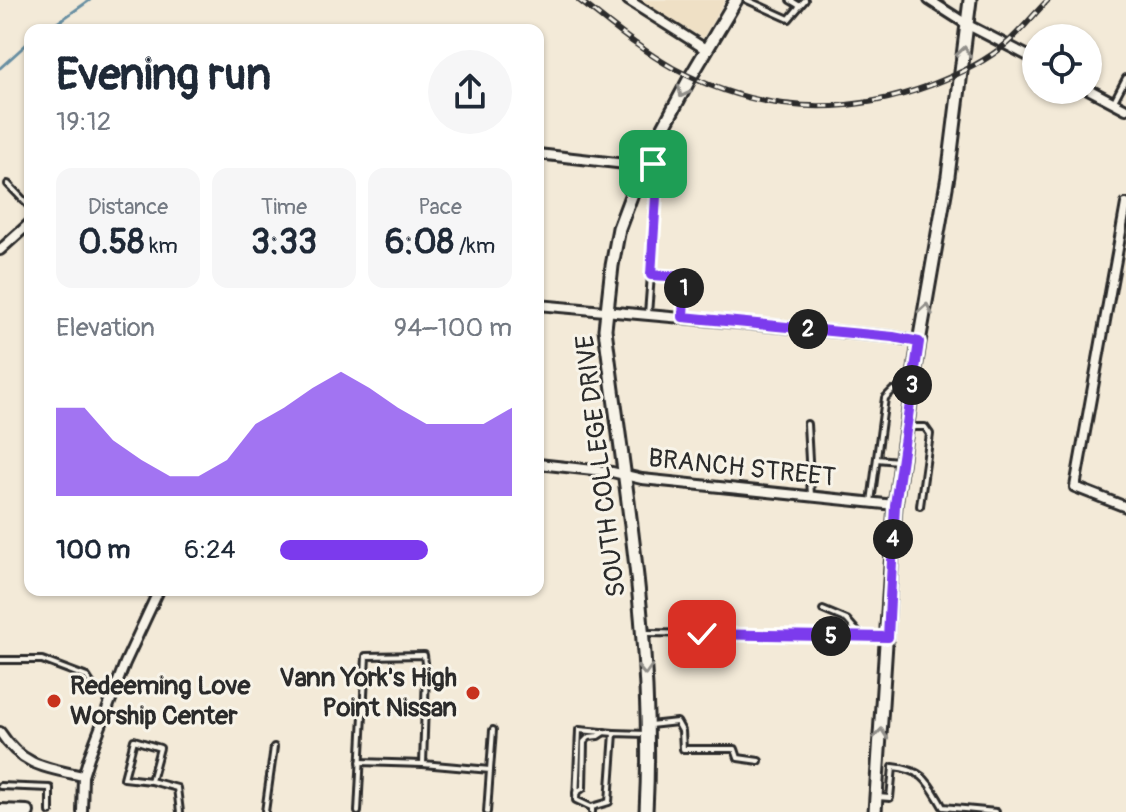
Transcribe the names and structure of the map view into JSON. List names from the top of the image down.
{
  "streets": {
    "main road": ["SOUTH COLLEGE DRIVE"],
    "street": ["BRANCH STREET"]
  },
  "crossings": [
    ["SOUTH COLLEGE DRIVE", "BRANCH STREET"]
  ],
  "places": ["Vann York's High Point Nissan", "Redeeming Love Worship Center"],
  "page": {
    "heading": ["Evening run", "19:12"],
    "stats": [
      ["Distance", "0.58 km"],
      ["Time", "3:33"],
      ["Pace", "6:08 /km"]
    ],
    "pins": [
      "1",
      "2",
      "3",
      "4",
      "5"
    ],
    "chart": ["Elevation", "94–100 m"],
    "list": [
      {
        "name": "100 m",
        "note": "6:24"
      }
    ]
  }
}
